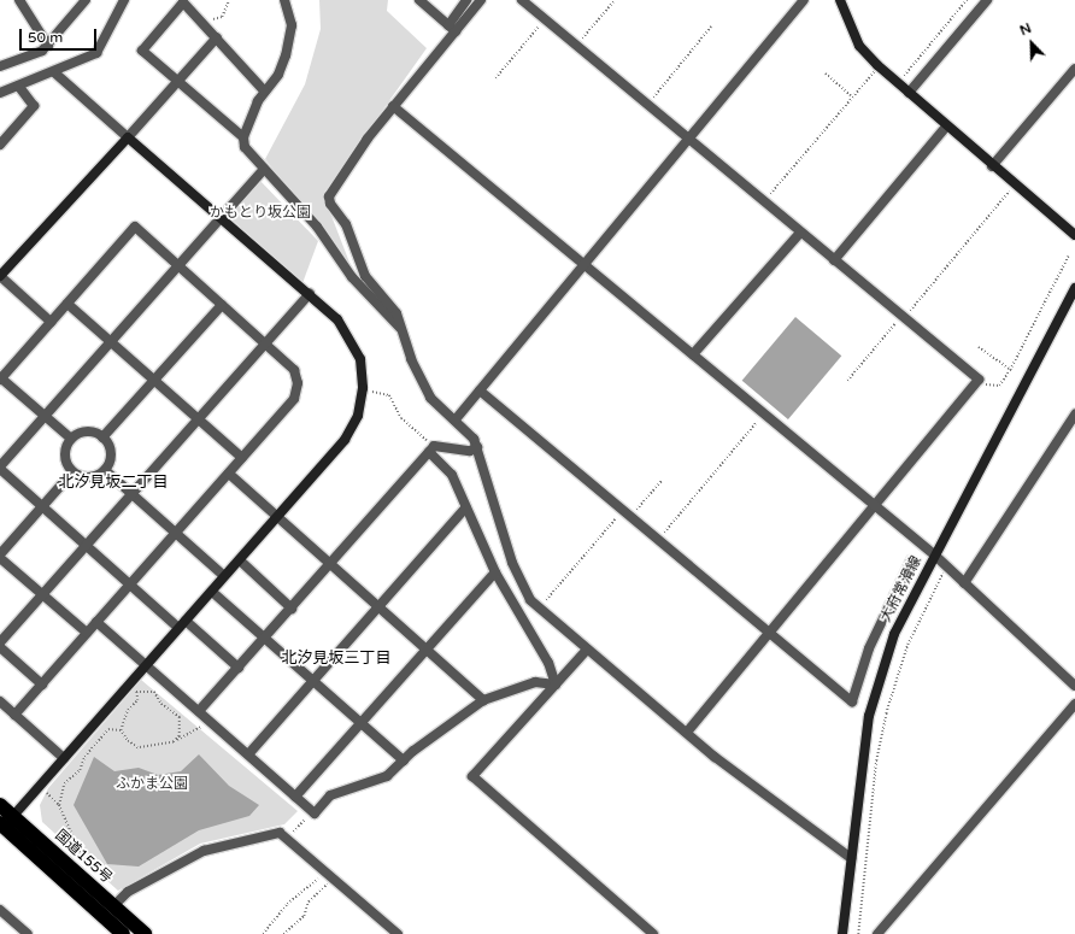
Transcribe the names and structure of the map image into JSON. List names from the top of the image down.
{
  "streets": {
    "highway": ["国道155号"],
    "street": ["大府常滑線"]
  },
  "districts": ["北汐見坂二丁目", "北汐見坂三丁目"],
  "parks": ["かもとり坂公園", "ふかま公園"],
  "scale_bar": "50 m",
  "north": "top left"
}
